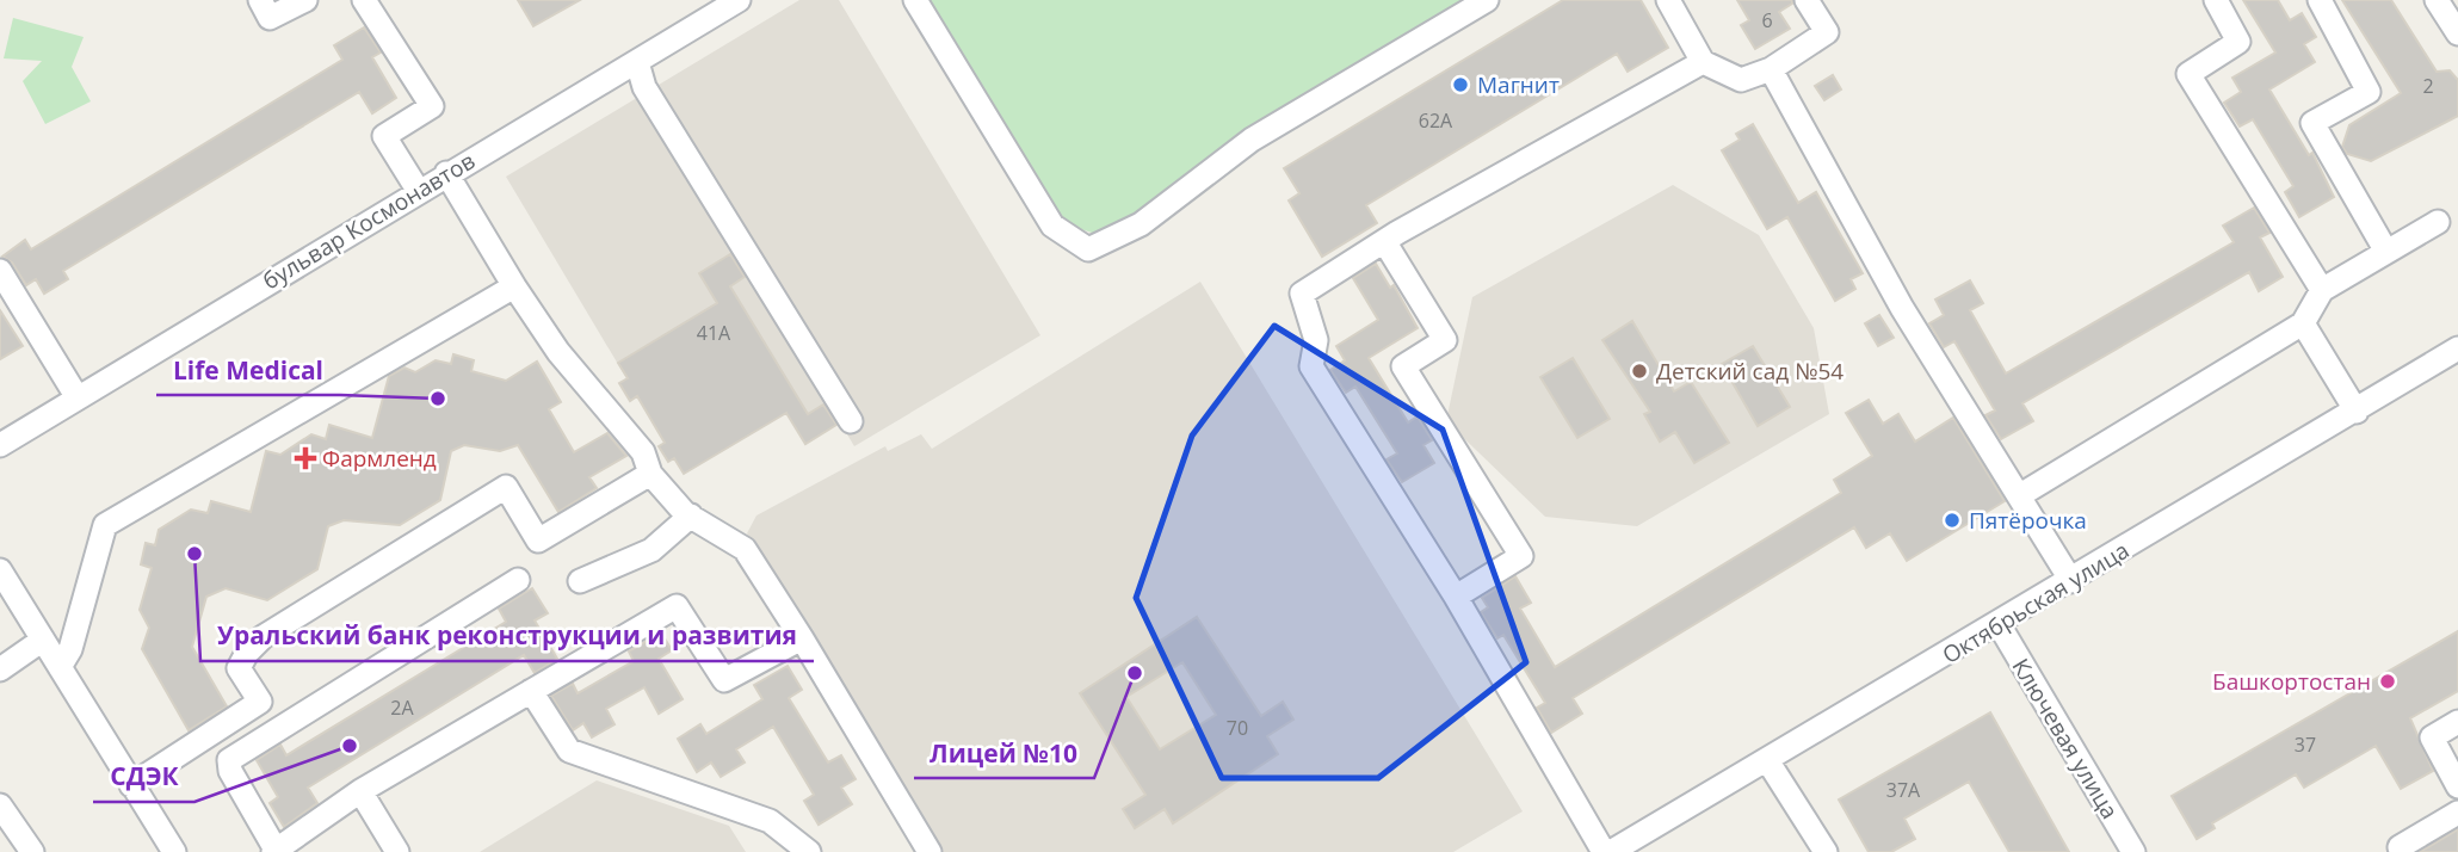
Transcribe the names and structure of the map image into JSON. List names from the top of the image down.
{
  "streets": {
    "street": ["бульвар Космонавтов", "Октябрьская улица", "Ключевая улица"]
  },
  "crossings": [
    ["Октябрьская улица", "Ключевая улица"]
  ],
  "places": {
    "other": [
      "Магнит",
      "Детский сад №54",
      "Life Medical",
      "Пятёрочка",
      "Уральский банк реконструкции и развития",
      "Лицей №10",
      "Башкортостан",
      "СДЭК"
    ],
    "health": ["Фармленд"]
  },
  "house_numbers": [
    "6",
    "2",
    "62А",
    "41А",
    "2А",
    "70",
    "37",
    "37А"
  ]
}
